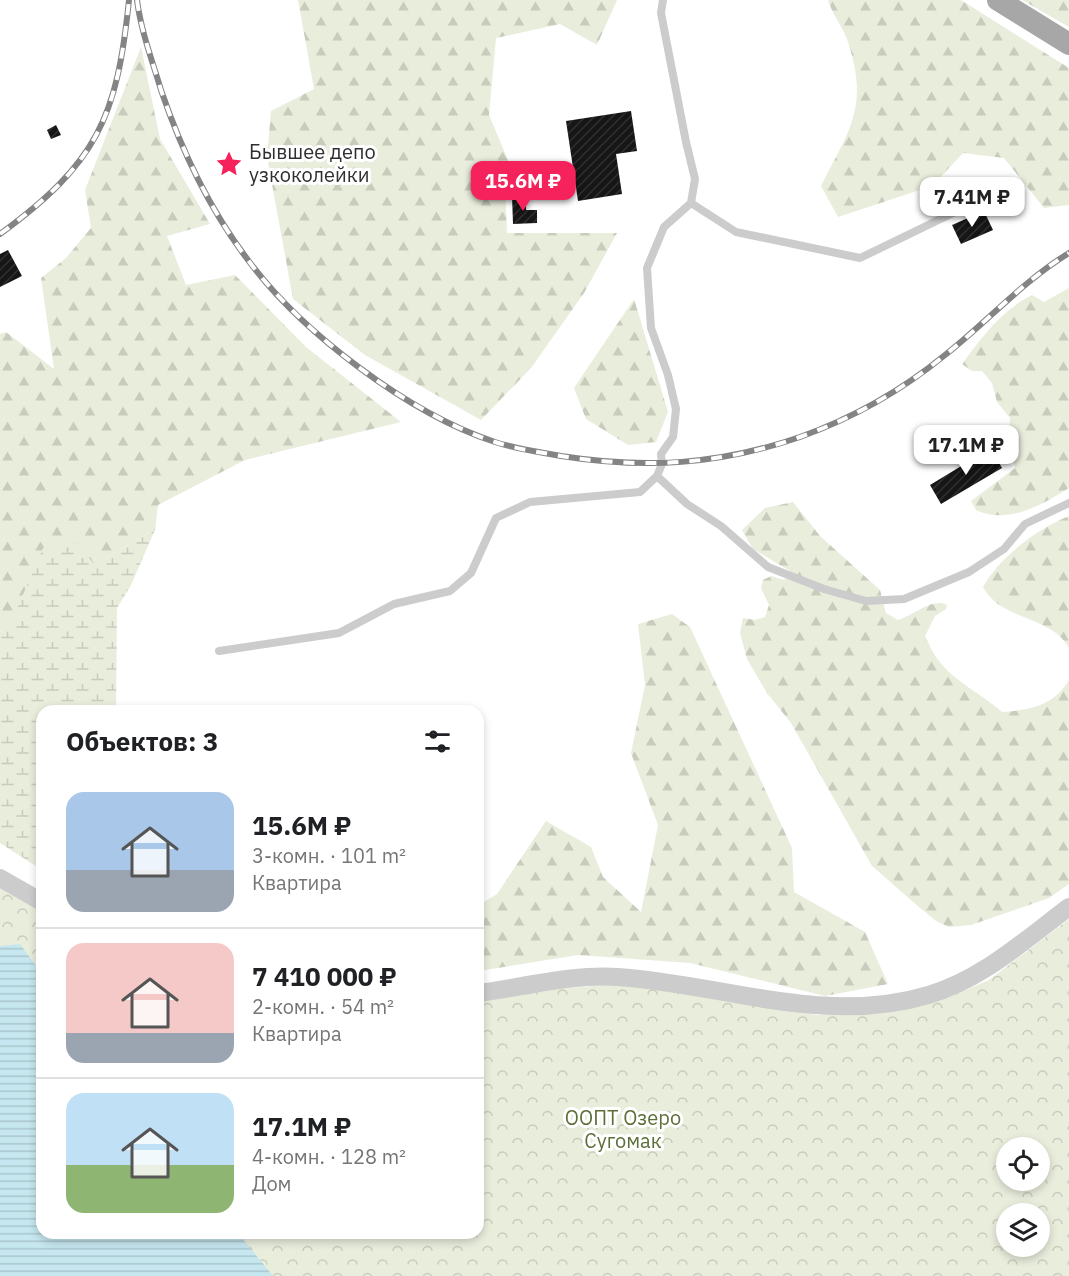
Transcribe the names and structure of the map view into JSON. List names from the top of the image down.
{
  "parks": ["ООПТ Озеро Сугомак"],
  "places": {
    "place": ["Бывшее депо узкоколейки"]
  },
  "page": {
    "price": ["15.6M ₽", "7.41M ₽", "17.1M ₽"],
    "heading": "Объектов: 3",
    "list": [
      {
        "name": "15.6M ₽",
        "note": "3-комн. · 101 m² · Квартира"
      },
      {
        "name": "7 410 000 ₽",
        "note": "2-комн. · 54 m² · Квартира"
      },
      {
        "name": "17.1M ₽",
        "note": "4-комн. · 128 m² · Дом"
      }
    ]
  }
}
